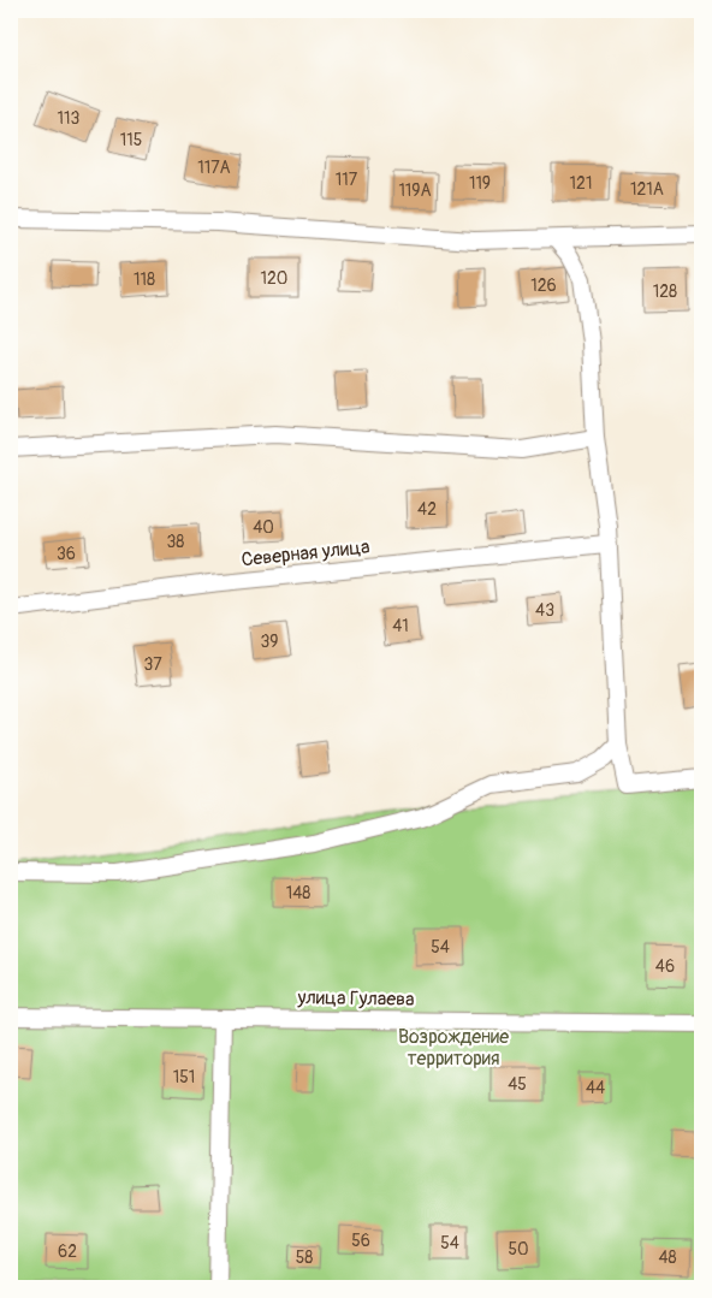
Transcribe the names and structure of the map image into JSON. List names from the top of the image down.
{
  "streets": {
    "street": ["Северная улица", "улица Гулаева"]
  },
  "parks": ["Возрождение территория"],
  "house_numbers": [
    "113",
    "115",
    "117А",
    "117",
    "119",
    "121",
    "121А",
    "119А",
    "120",
    "118",
    "126",
    "128",
    "42",
    "40",
    "38",
    "36",
    "43",
    "41",
    "39",
    "37",
    "148",
    "54",
    "46",
    "151",
    "45",
    "44",
    "56",
    "54",
    "50",
    "62",
    "58",
    "48"
  ]
}
